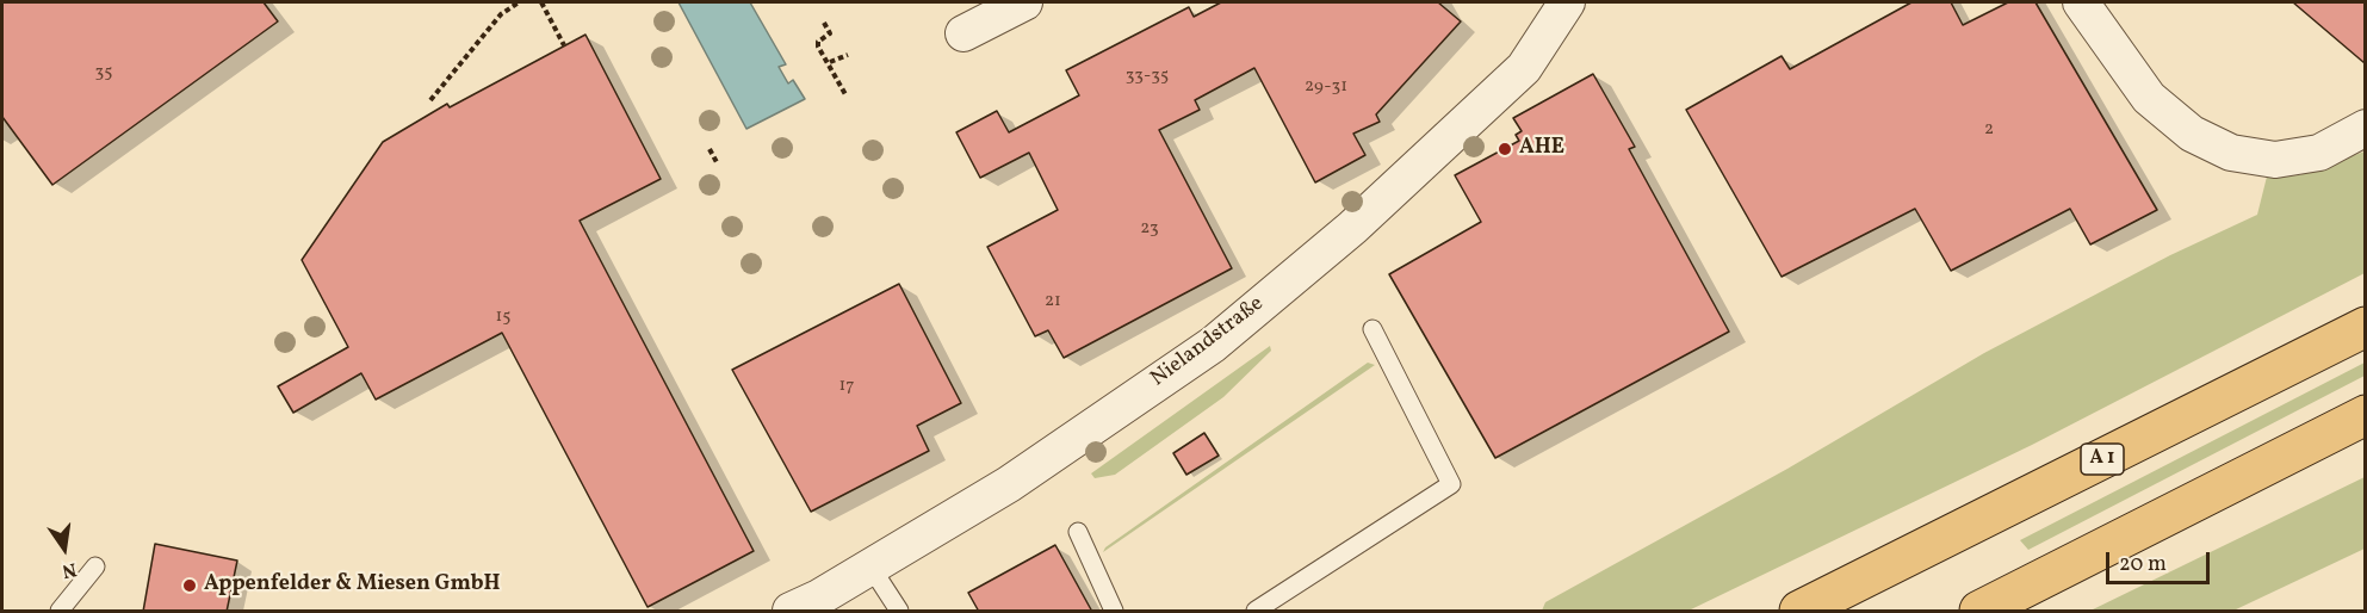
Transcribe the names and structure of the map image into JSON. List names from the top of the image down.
{
  "streets": {
    "highway": ["A 1"],
    "street": ["Nielandstraße"]
  },
  "places": ["AHE", "Appenfelder & Miesen GmbH"],
  "house_numbers": [
    "35",
    "33-35",
    "29-31",
    "2",
    "23",
    "21",
    "15",
    "17"
  ],
  "scale_bar": "20 m",
  "north": "bottom"
}
